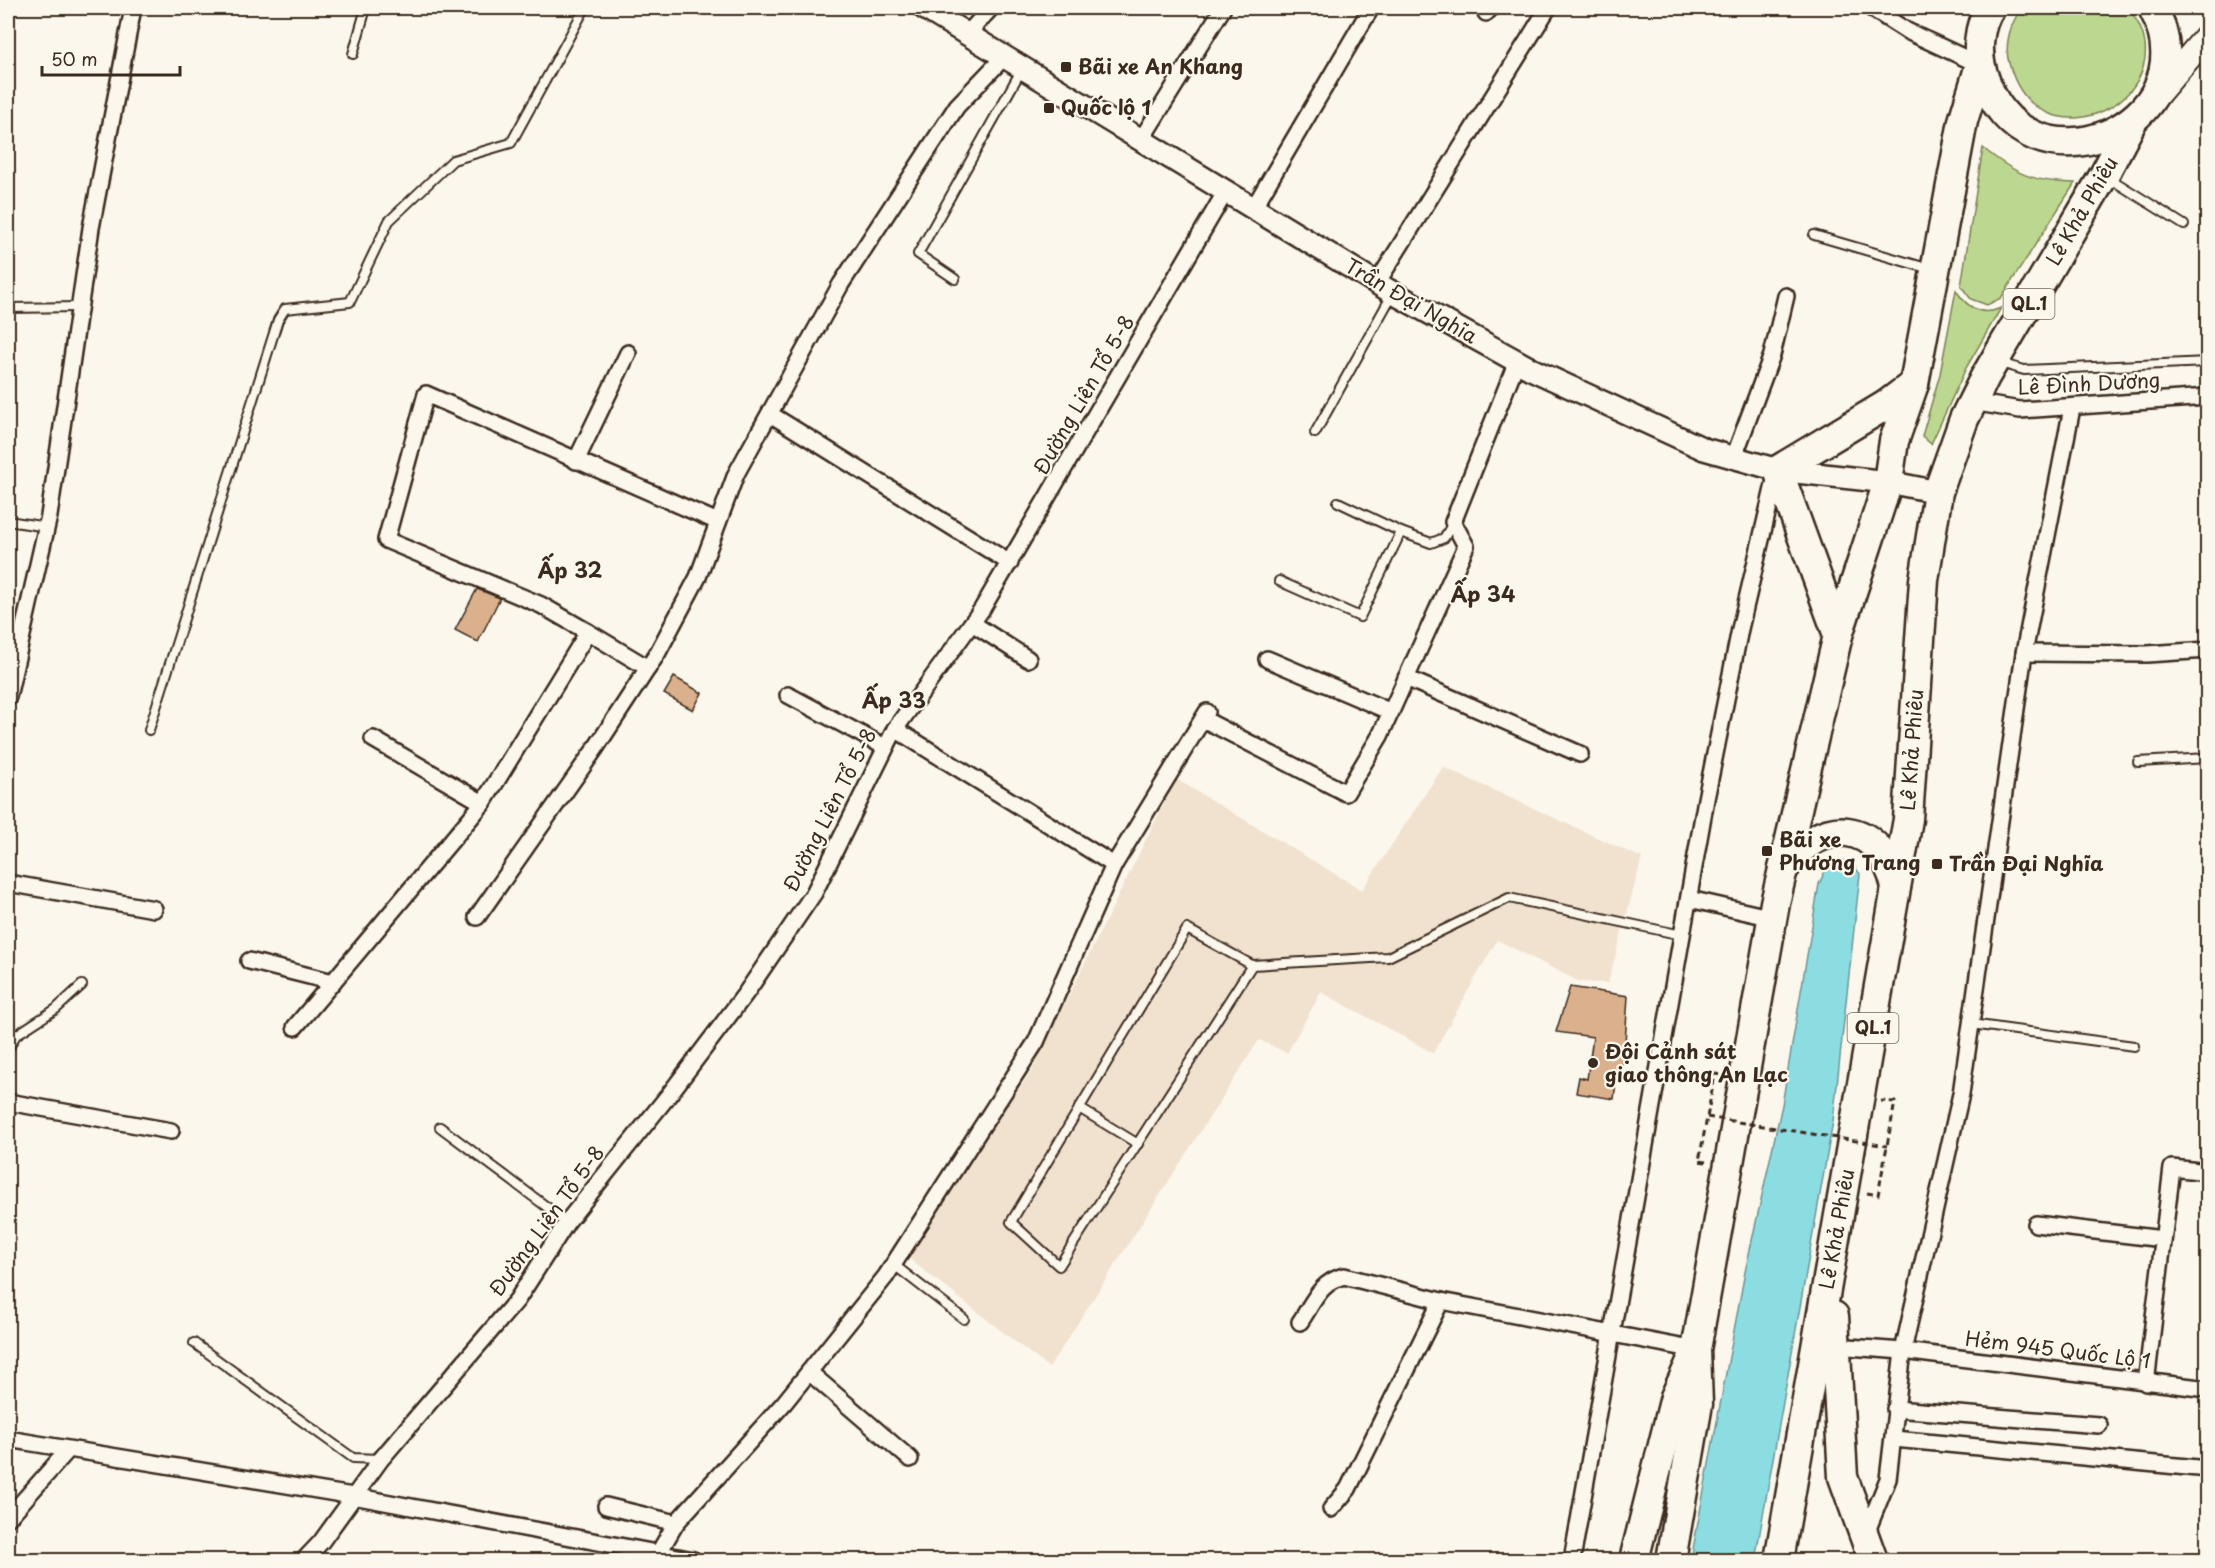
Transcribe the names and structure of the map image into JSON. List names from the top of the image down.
{
  "streets": {
    "highway": ["Lê Khả Phiêu", "QL.1"],
    "main road": ["Trần Đại Nghĩa"],
    "street": ["Lê Đình Dương", "Đường Liên Tổ 5-8", "Hẻm 945 Quốc Lộ 1"]
  },
  "crossings": [
    ["Lê Khả Phiêu", "Trần Đại Nghĩa"],
    ["Lê Khả Phiêu", "QL.1"],
    ["Lê Khả Phiêu", "Lê Đình Dương"],
    ["Trần Đại Nghĩa", "Đường Liên Tổ 5-8"]
  ],
  "districts": ["Ấp 32", "Ấp 34", "Ấp 33"],
  "places": {
    "transit": [
      "Bãi xe An Khang",
      "Quốc lộ 1",
      "Bãi xe Phương Trang",
      "Trần Đại Nghĩa"
    ],
    "other": ["Đội Cảnh sát giao thông An Lạc"]
  },
  "scale_bar": "50 m"
}
